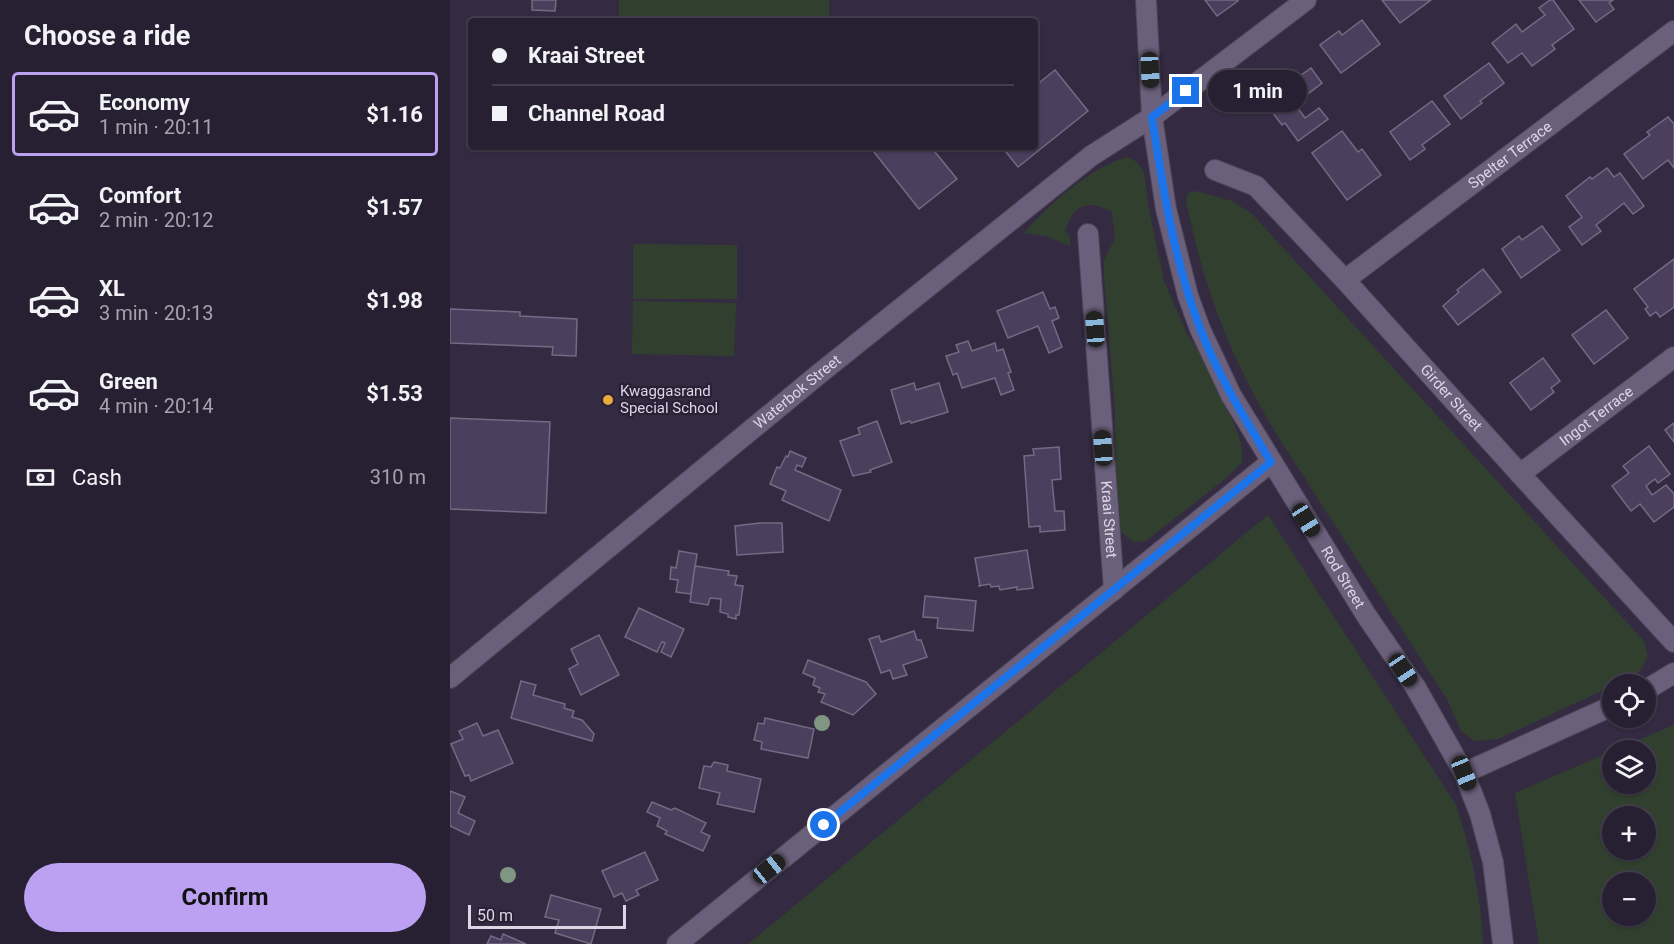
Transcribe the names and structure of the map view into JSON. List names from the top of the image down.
{
  "streets": {
    "street": [
      "Spelter Terrace",
      "Waterbok Street",
      "Girder Street",
      "Ingot Terrace",
      "Kraai Street",
      "Rod Street"
    ]
  },
  "crossings": [
    ["Spelter Terrace", "Girder Street"],
    ["Waterbok Street", "Rod Street"],
    ["Girder Street", "Ingot Terrace"],
    ["Kraai Street", "Rod Street"]
  ],
  "places": ["Kwaggasrand Special School"],
  "scale_bar": "50 m",
  "page": {
    "heading": "Choose a ride",
    "banner": ["Kraai Street", "Channel Road"],
    "bubble": "1 min",
    "list": [
      {
        "name": "Economy",
        "note": "1 min · 20:11",
        "value": "$1.16"
      },
      {
        "name": "Comfort",
        "note": "2 min · 20:12",
        "value": "$1.57"
      },
      {
        "name": "XL",
        "note": "3 min · 20:13",
        "value": "$1.98"
      },
      {
        "name": "Green",
        "note": "4 min · 20:14",
        "value": "$1.53"
      }
    ],
    "pay": ["Cash", "310 m"],
    "map_buttons": ["+", "−"],
    "buttons": "Confirm",
    "scale": "50 m"
  }
}
